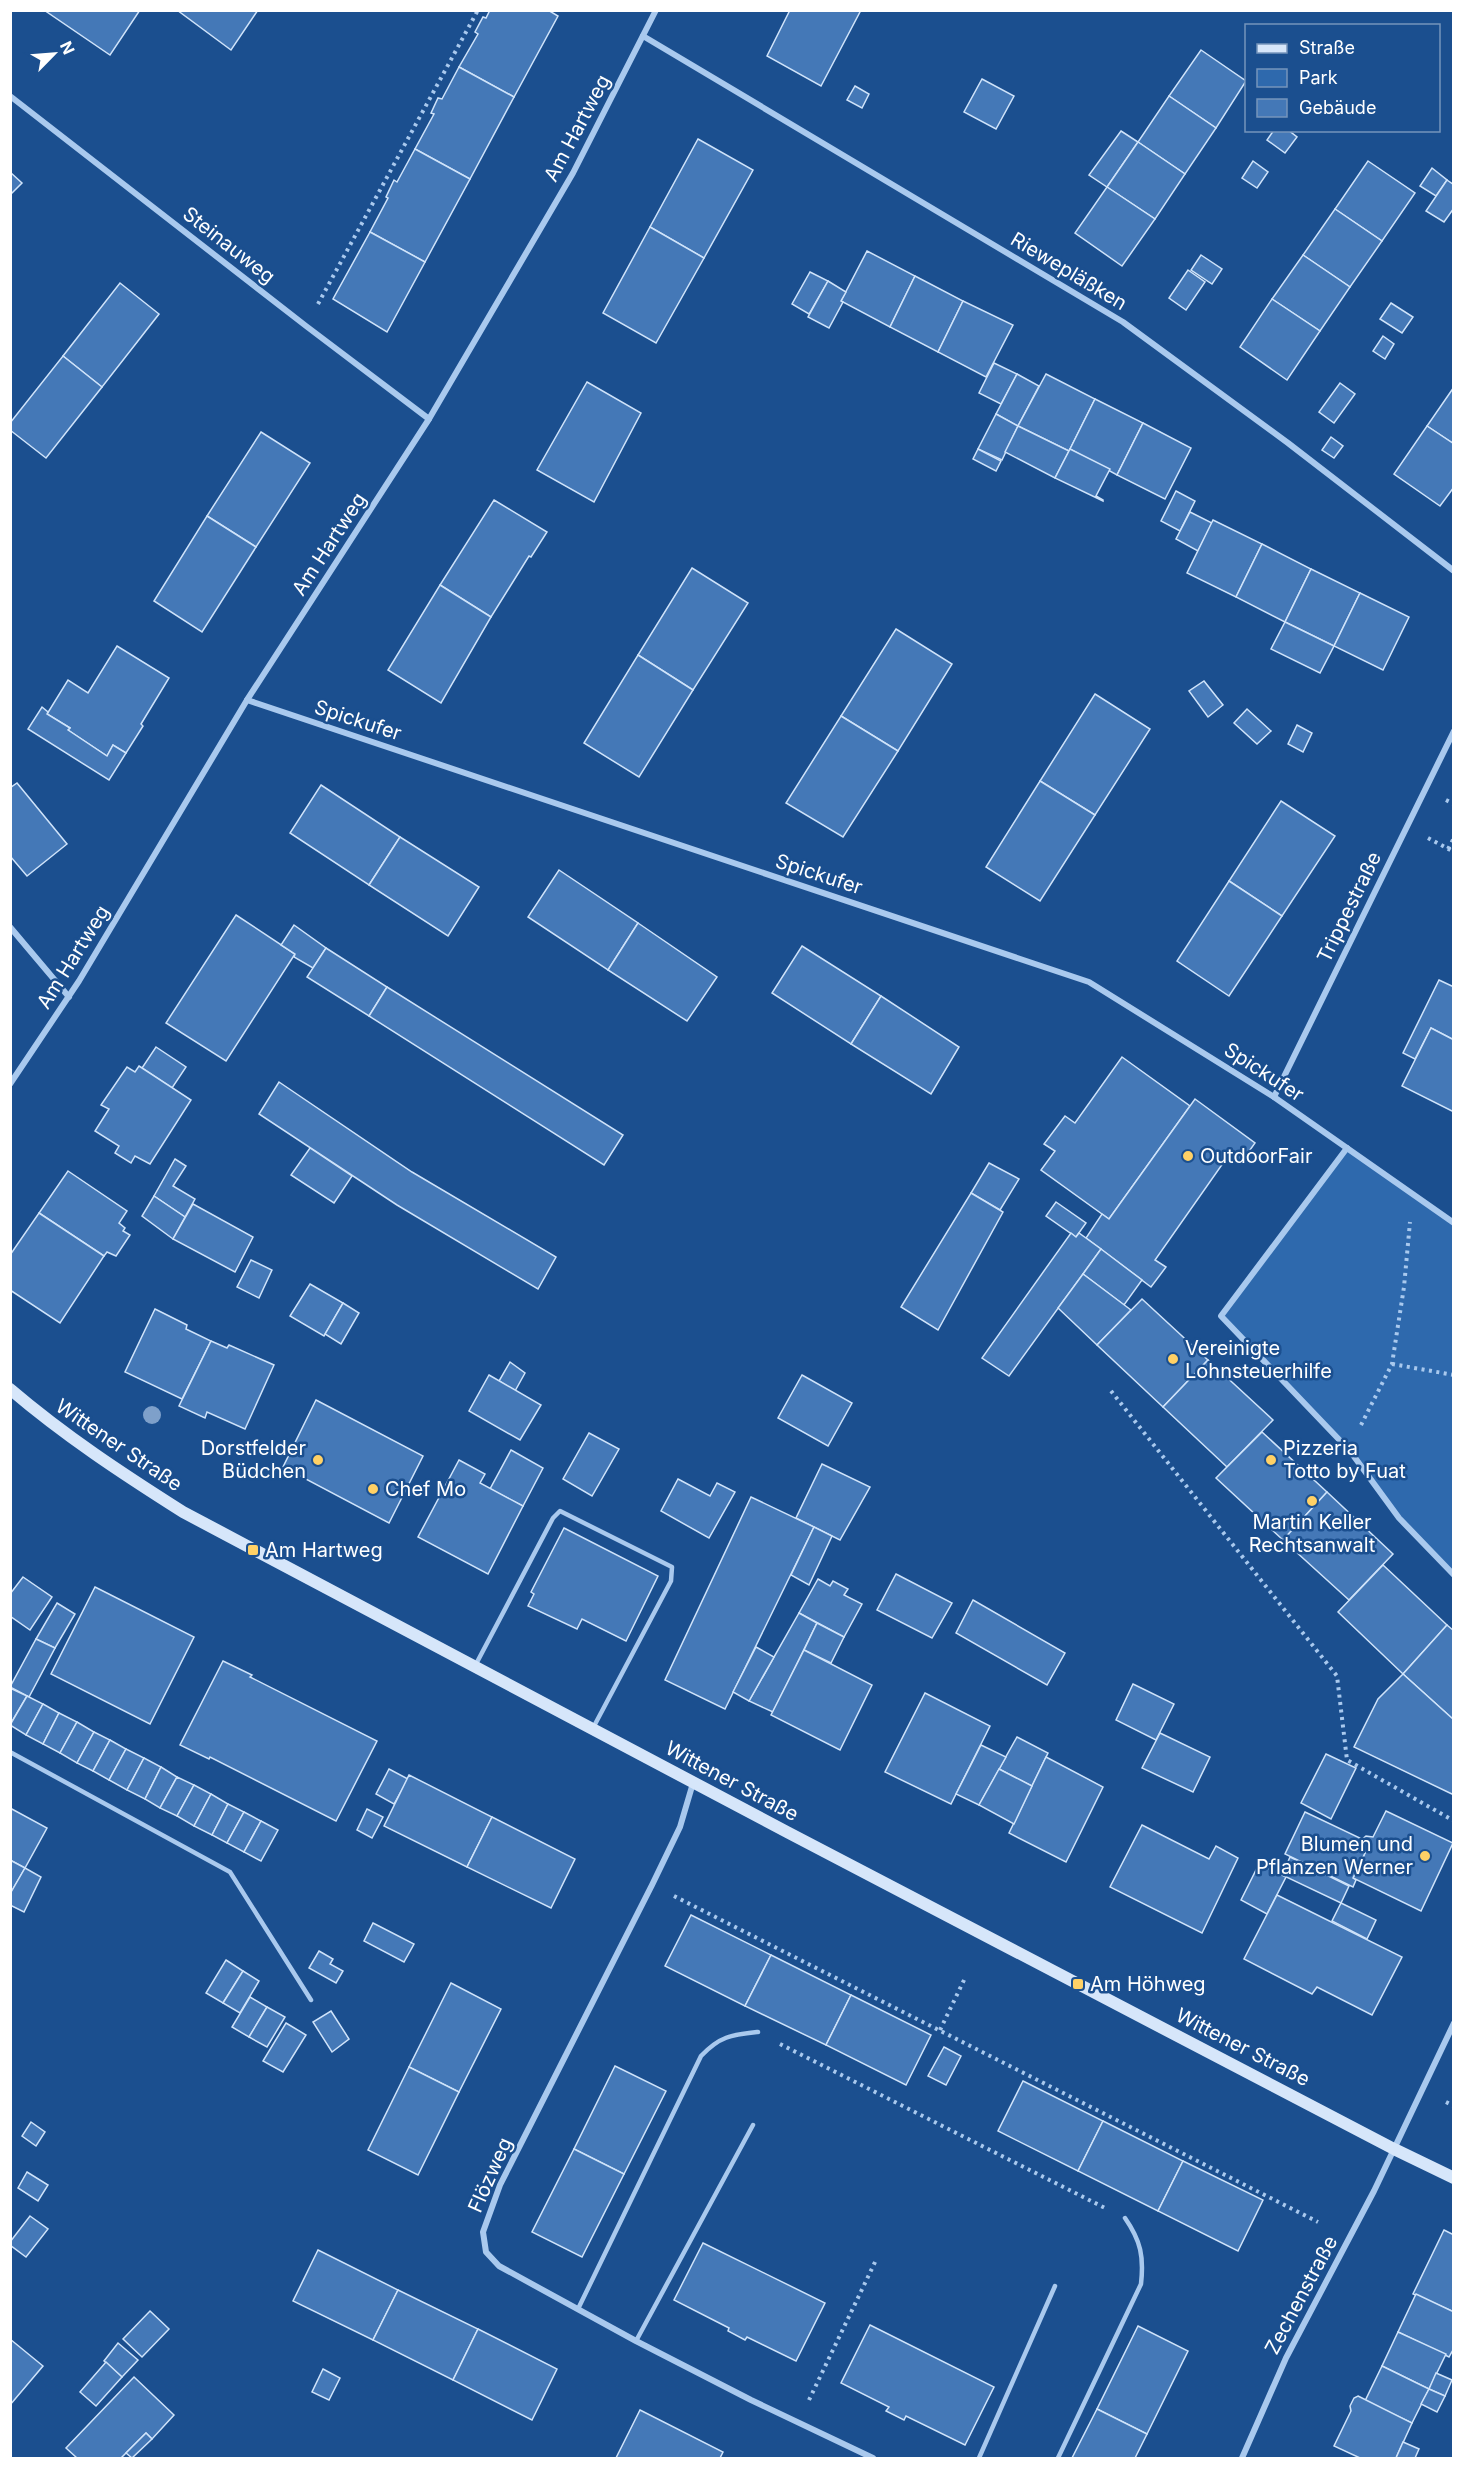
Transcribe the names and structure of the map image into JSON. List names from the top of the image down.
{
  "streets": {
    "main road": ["Wittener Straße"],
    "street": [
      "Am Hartweg",
      "Steinauweg",
      "Riewepläßken",
      "Spickufer",
      "Trippestraße",
      "Flözweg",
      "Zechenstraße"
    ]
  },
  "crossings": [
    ["Am Hartweg", "Steinauweg"],
    ["Am Hartweg", "Riewepläßken"],
    ["Am Hartweg", "Spickufer"],
    ["Spickufer", "Trippestraße"],
    ["Wittener Straße", "Flözweg"],
    ["Wittener Straße", "Zechenstraße"]
  ],
  "places": {
    "other": [
      "OutdoorFair",
      "Vereinigte Lohnsteuerhilfe",
      "Dorstfelder Büdchen",
      "Pizzeria Totto by Fuat",
      "Chef Mo",
      "Martin Keller Rechtsanwalt",
      "Blumen und Pflanzen Werner"
    ],
    "transit": ["Am Hartweg", "Am Höhweg"]
  },
  "legend": ["Straße", "Park", "Gebäude"],
  "north": "top right"
}
